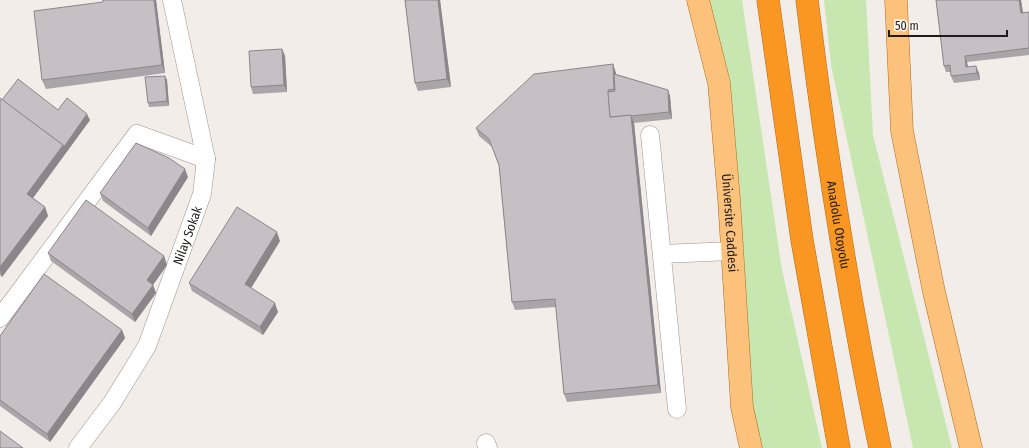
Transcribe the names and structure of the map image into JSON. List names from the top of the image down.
{
  "streets": {
    "highway": ["Anadolu Otoyolu"],
    "main road": ["Üniversite Caddesi"],
    "street": ["Nilay Sokak"]
  },
  "scale_bar": "50 m"
}
